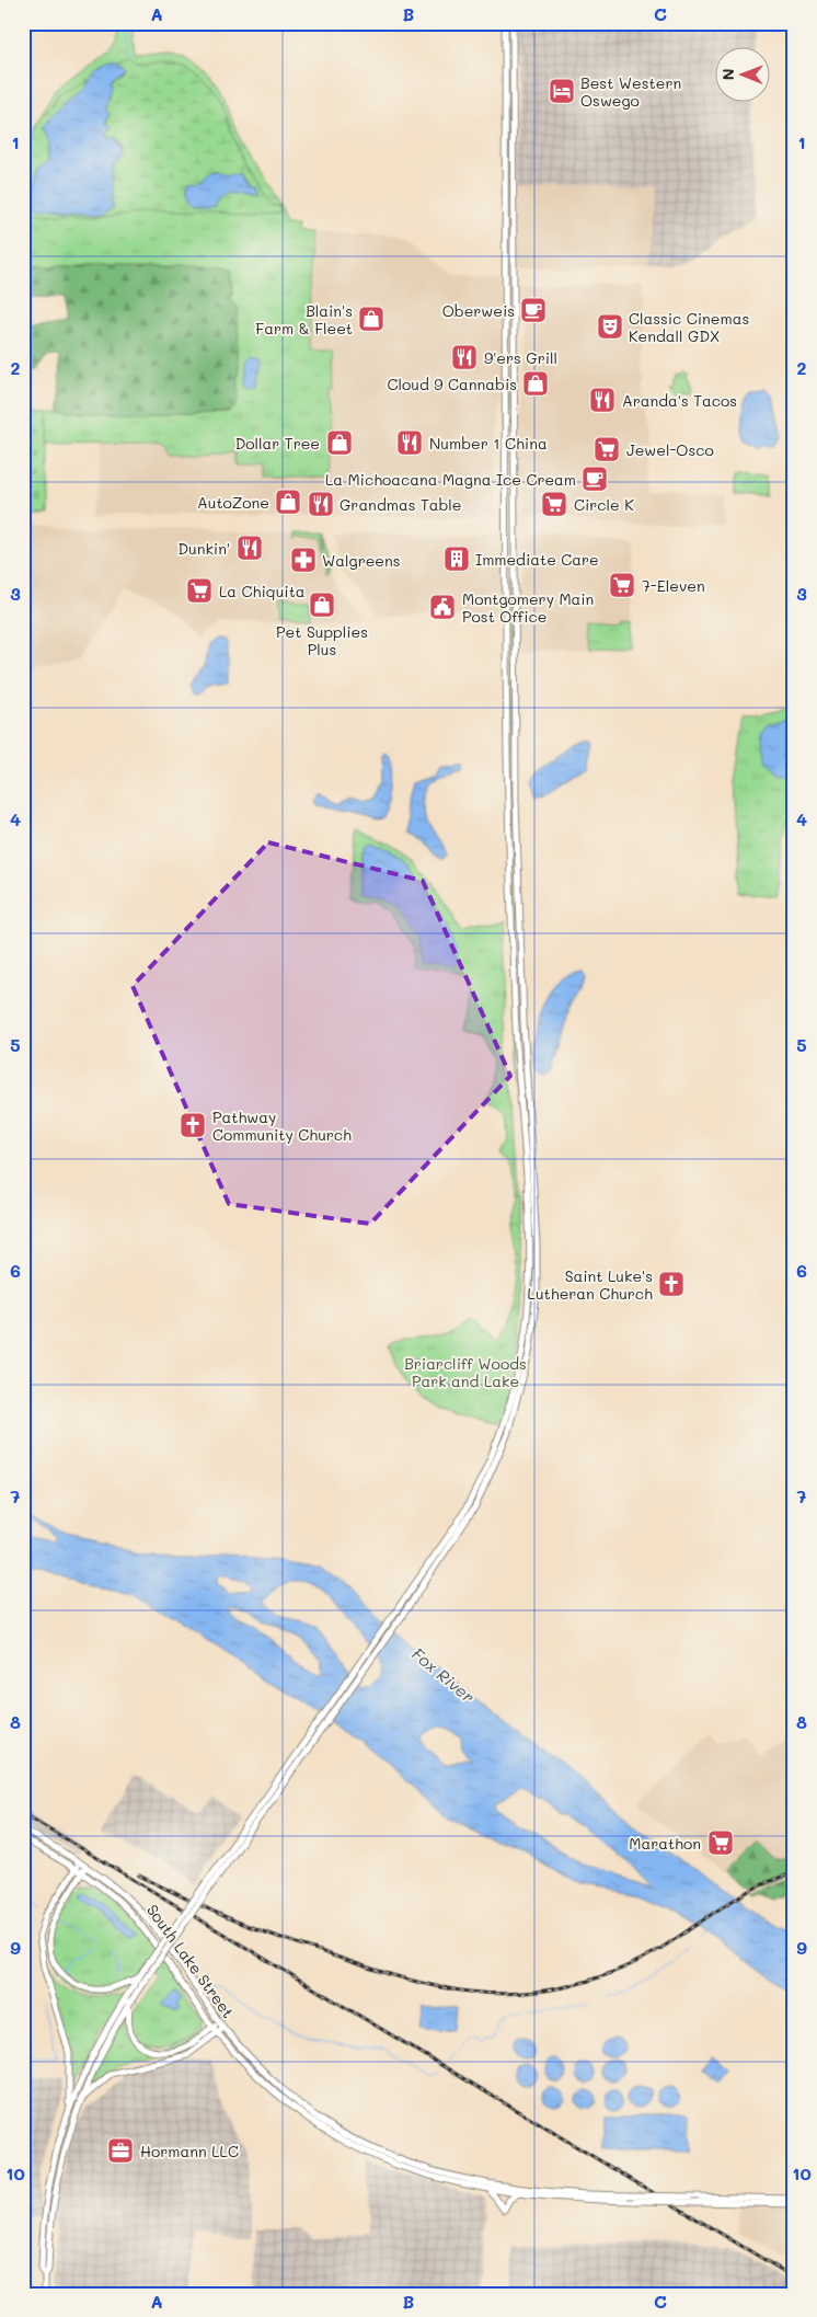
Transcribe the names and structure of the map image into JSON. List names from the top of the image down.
{
  "streets": {
    "main road": ["South Lake Street"]
  },
  "water": ["Fox River"],
  "parks": ["Briarcliff Woods Park and Lake"],
  "places": {
    "hotel": ["Best Western Oswego"],
    "cafe": ["Oberweis", "La Michoacana Magna Ice Cream"],
    "shop": [
      "Blain's Farm & Fleet",
      "Cloud 9 Cannabis",
      "Dollar Tree",
      "AutoZone",
      "Pet Supplies Plus"
    ],
    "theatre": ["Classic Cinemas Kendall GDX"],
    "restaurant": [
      "9'ers Grill",
      "Aranda's Tacos",
      "Number 1 China",
      "Grandmas Table",
      "Dunkin'"
    ],
    "supermarket": [
      "Jewel-Osco",
      "Circle K",
      "7-Eleven",
      "La Chiquita",
      "Marathon"
    ],
    "building": ["Immediate Care"],
    "pharmacy": ["Walgreens"],
    "public building": ["Montgomery Main Post Office"],
    "church": ["Pathway Community Church", "Saint Luke's Lutheran Church"],
    "office": ["Hormann LLC"]
  },
  "north": "left",
  "grid": {
    "columns": ["A", "B", "C"],
    "rows": [
      "1",
      "2",
      "3",
      "4",
      "5",
      "6",
      "7",
      "8",
      "9",
      "10"
    ]
  }
}
